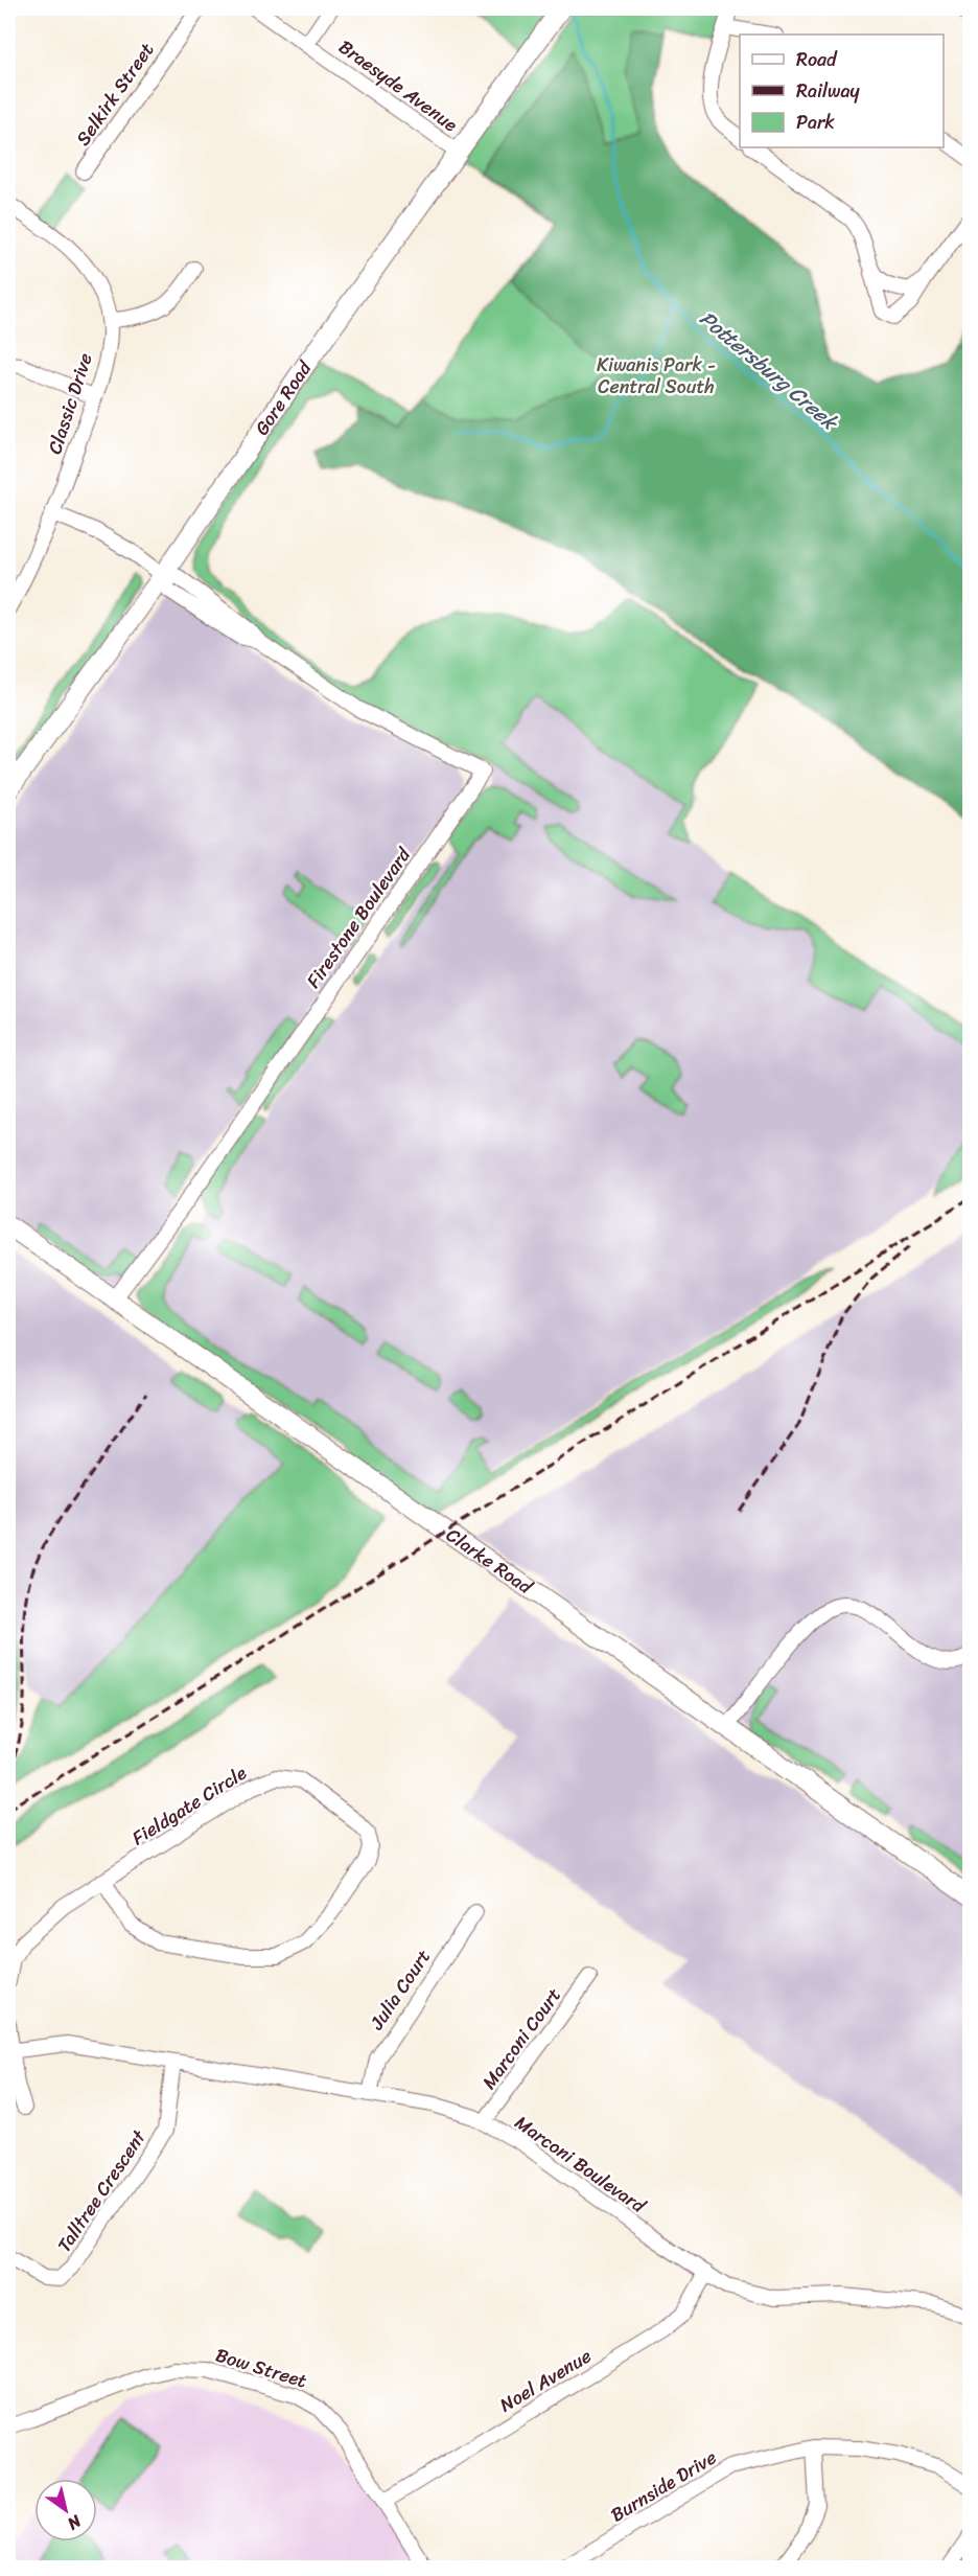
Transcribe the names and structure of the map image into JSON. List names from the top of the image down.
{
  "streets": {
    "main road": ["Gore Road", "Clarke Road"],
    "street": [
      "Braesyde Avenue",
      "Selkirk Street",
      "Classic Drive",
      "Firestone Boulevard",
      "Fieldgate Circle",
      "Julia Court",
      "Marconi Court",
      "Marconi Boulevard",
      "Talltree Crescent",
      "Bow Street",
      "Noel Avenue",
      "Burnside Drive"
    ]
  },
  "crossings": [
    ["Braesyde Avenue", "Gore Road"],
    ["Gore Road", "Firestone Boulevard"],
    ["Classic Drive", "Firestone Boulevard"],
    ["Firestone Boulevard", "Clarke Road"],
    ["Julia Court", "Marconi Boulevard"],
    ["Marconi Court", "Marconi Boulevard"],
    ["Marconi Boulevard", "Talltree Crescent"],
    ["Marconi Boulevard", "Noel Avenue"],
    ["Bow Street", "Noel Avenue"]
  ],
  "water": ["Pottersburg Creek"],
  "parks": ["Kiwanis Park - Central South"],
  "legend": ["Road", "Railway", "Park"],
  "north": "bottom right"
}
